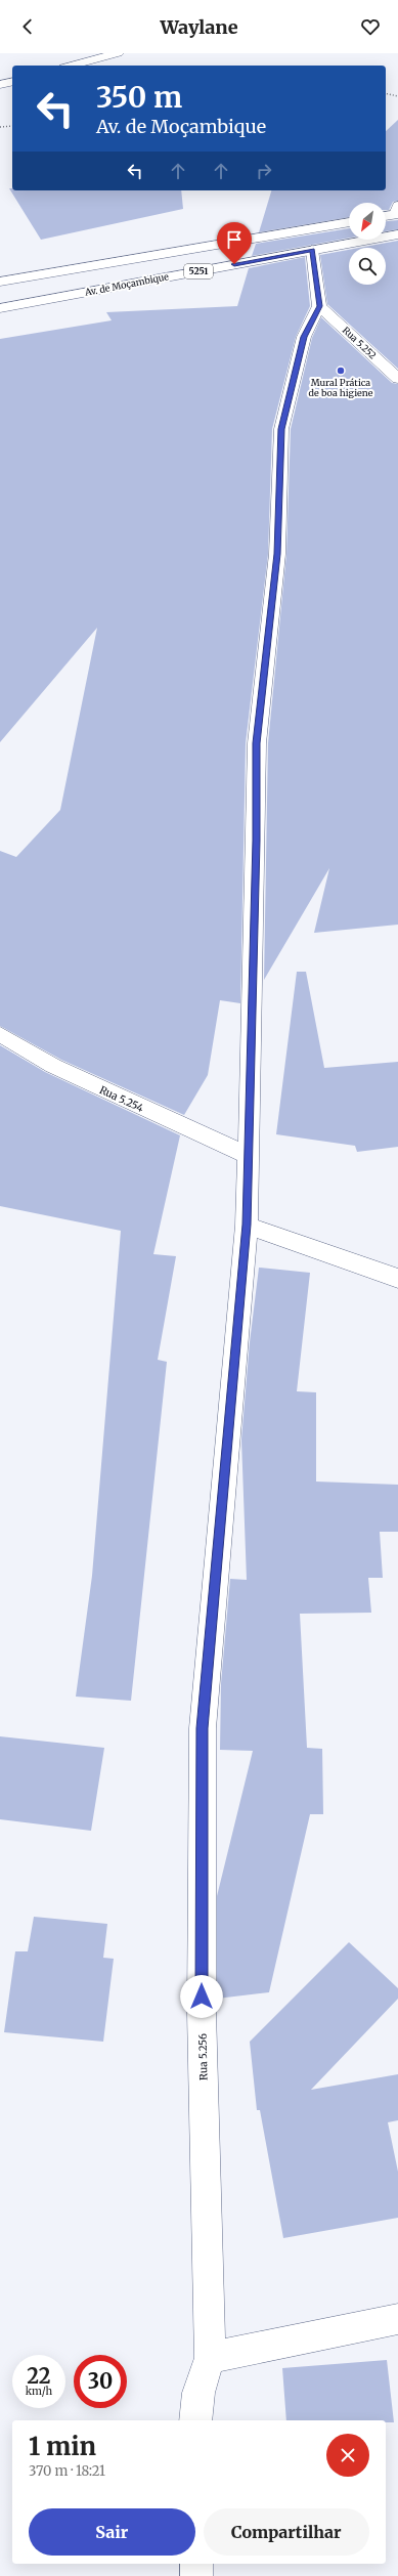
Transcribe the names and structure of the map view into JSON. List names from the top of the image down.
{
  "streets": {
    "main road": [
      "5251",
      "Av. de Moçambique",
      "Rua 5.252",
      "Rua 5.254",
      "Rua 5.256"
    ]
  },
  "crossings": [
    ["Rua 5.252", "Rua 5.256"],
    ["Rua 5.254", "Rua 5.256"]
  ],
  "places": ["Mural Prática de boa higiene"],
  "north": "bottom left",
  "page": {
    "header": "Waylane",
    "turn": ["350 m", "Av. de Moçambique"],
    "speed": "22 km/h",
    "limit": "30",
    "heading": ["1 min", "370 m · 18:21"],
    "buttons": ["Sair", "Compartilhar"]
  }
}
